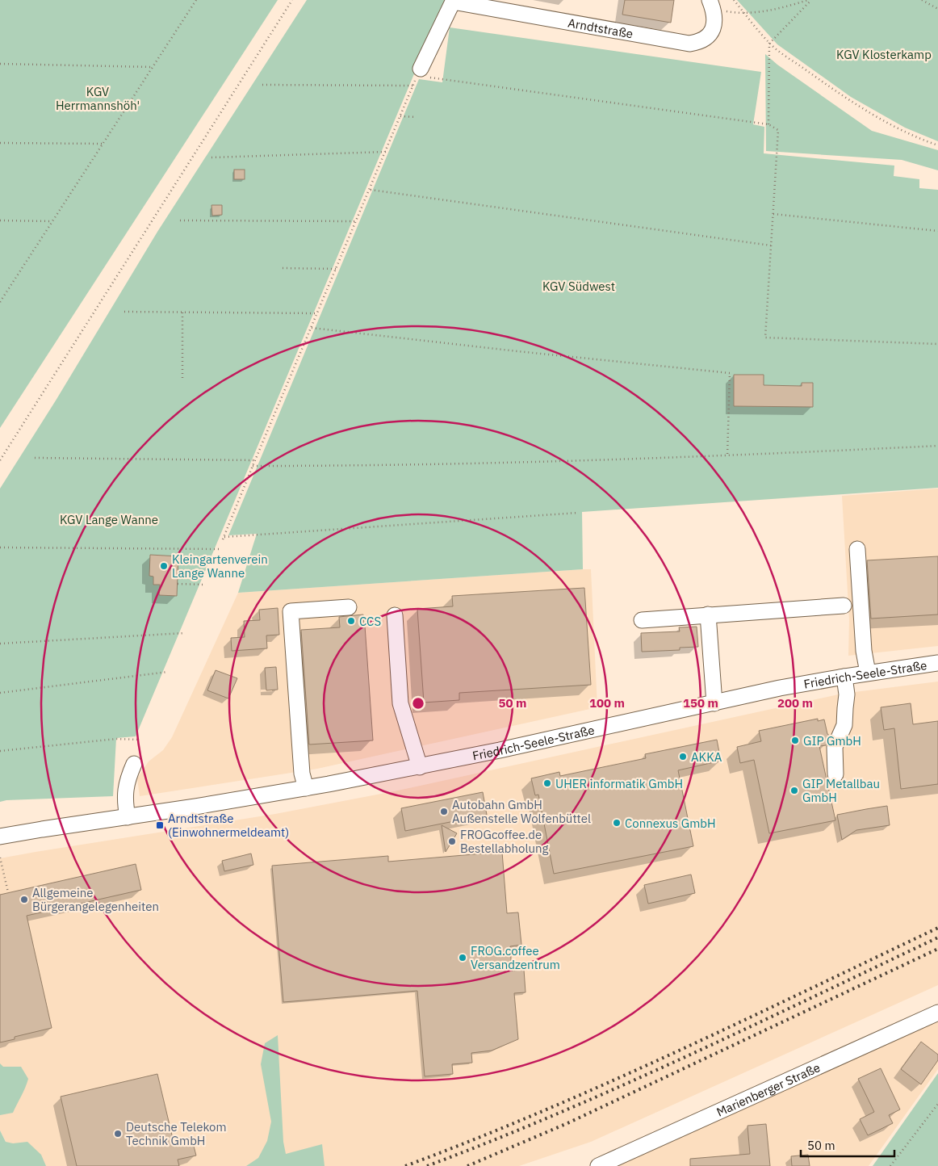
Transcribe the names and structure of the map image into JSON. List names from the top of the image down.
{
  "streets": {
    "street": ["Arndtstraße", "Friedrich-Seele-Straße", "Marienberger Straße"]
  },
  "parks": [
    "KGV Klosterkamp",
    "KGV Herrmannshöh'",
    "KGV Südwest",
    "KGV Lange Wanne"
  ],
  "places": {
    "other": [
      "Kleingartenverein Lange Wanne",
      "CCS",
      "GIP GmbH",
      "AKKA",
      "UHER informatik GmbH",
      "GIP Metallbau GmbH",
      "Autobahn GmbH Außenstelle Wolfenbüttel",
      "Connexus GmbH",
      "FROGcoffee.de Bestellabholung",
      "Allgemeine Bürgerangelegenheiten",
      "FROG.coffee Versandzentrum",
      "Deutsche Telekom Technik GmbH"
    ],
    "transit": ["Arndtstraße (Einwohnermeldeamt)"]
  },
  "scale_bar": "50 m",
  "rings": [
    "50 m",
    "100 m",
    "150 m",
    "200 m"
  ]
}
